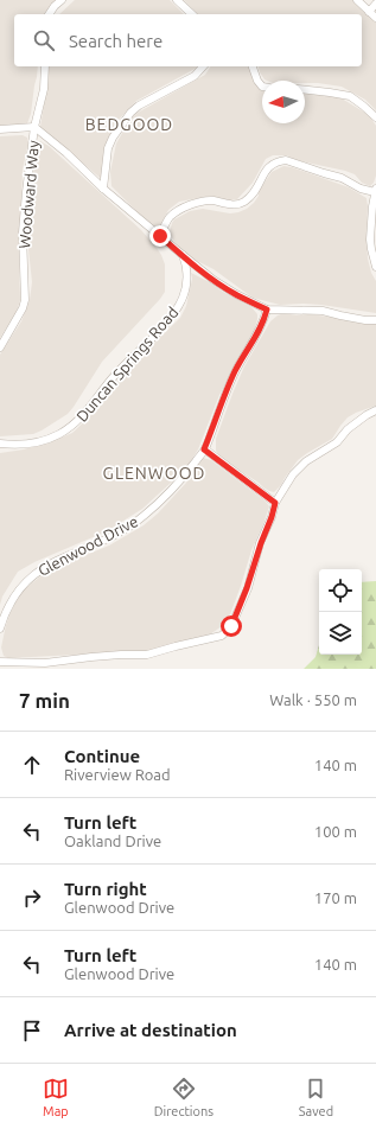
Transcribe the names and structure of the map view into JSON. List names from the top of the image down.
{
  "streets": {
    "street": ["Woodward Way", "Duncan Springs Road", "Glenwood Drive"]
  },
  "districts": ["BEDGOOD", "GLENWOOD"],
  "north": "left",
  "page": {
    "search": "Search here",
    "heading": ["7 min", "Walk · 550 m"],
    "list": [
      ["Continue", "Riverview Road", "140 m"],
      ["Turn left", "Oakland Drive", "100 m"],
      ["Turn right", "Glenwood Drive", "170 m"],
      ["Turn left", "Glenwood Drive", "140 m"],
      "Arrive at destination"
    ],
    "nav": ["Map", "Directions", "Saved"]
  }
}
